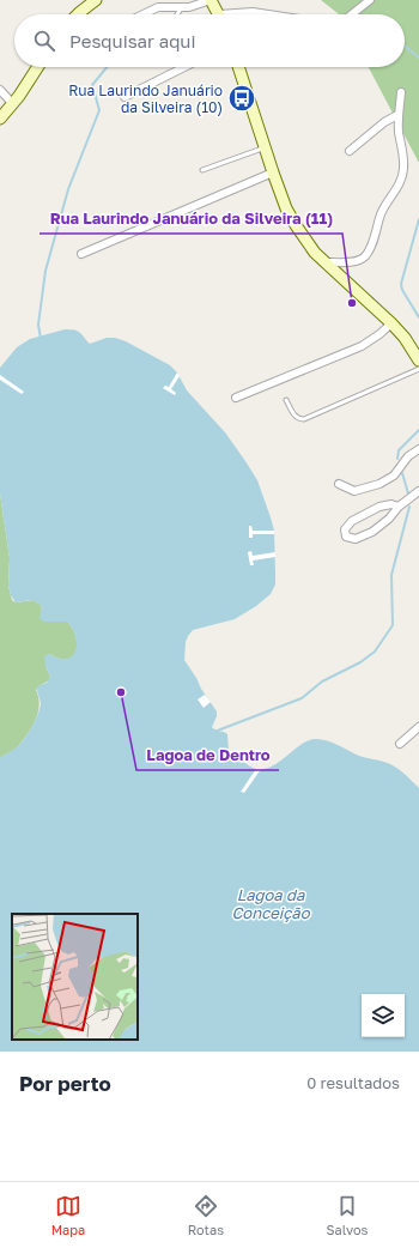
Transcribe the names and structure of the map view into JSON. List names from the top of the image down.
{
  "water": ["Lagoa da Conceição"],
  "places": {
    "bus stop": ["Rua Laurindo Januário da Silveira (10)"],
    "other": ["Rua Laurindo Januário da Silveira (11)", "Lagoa de Dentro"]
  },
  "page": {
    "search": "Pesquisar aqui",
    "heading": ["Por perto", "0 resultados"],
    "nav": ["Mapa", "Rotas", "Salvos"]
  }
}
